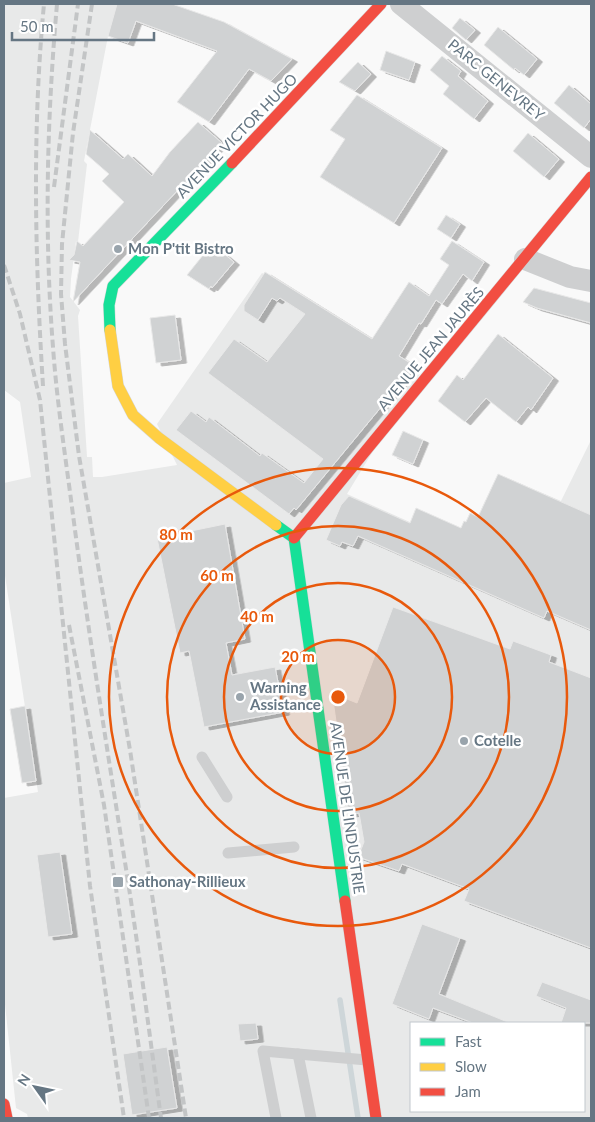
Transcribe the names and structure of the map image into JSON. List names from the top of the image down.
{
  "streets": {
    "street": [
      "PARC GENEVREY",
      "AVENUE VICTOR HUGO",
      "AVENUE JEAN JAURÈS",
      "AVENUE DE L'INDUSTRIE"
    ]
  },
  "crossings": [
    ["AVENUE VICTOR HUGO", "AVENUE JEAN JAURÈS"],
    ["AVENUE VICTOR HUGO", "AVENUE DE L'INDUSTRIE"],
    ["AVENUE JEAN JAURÈS", "AVENUE DE L'INDUSTRIE"]
  ],
  "places": {
    "other": ["Mon P'tit Bistro", "Warning Assistance", "Cotelle"],
    "transit": ["Sathonay-Rillieux"]
  },
  "legend": ["Fast", "Slow", "Jam"],
  "scale_bar": "50 m",
  "north": "top left",
  "rings": [
    "80 m",
    "60 m",
    "40 m",
    "20 m"
  ]
}
